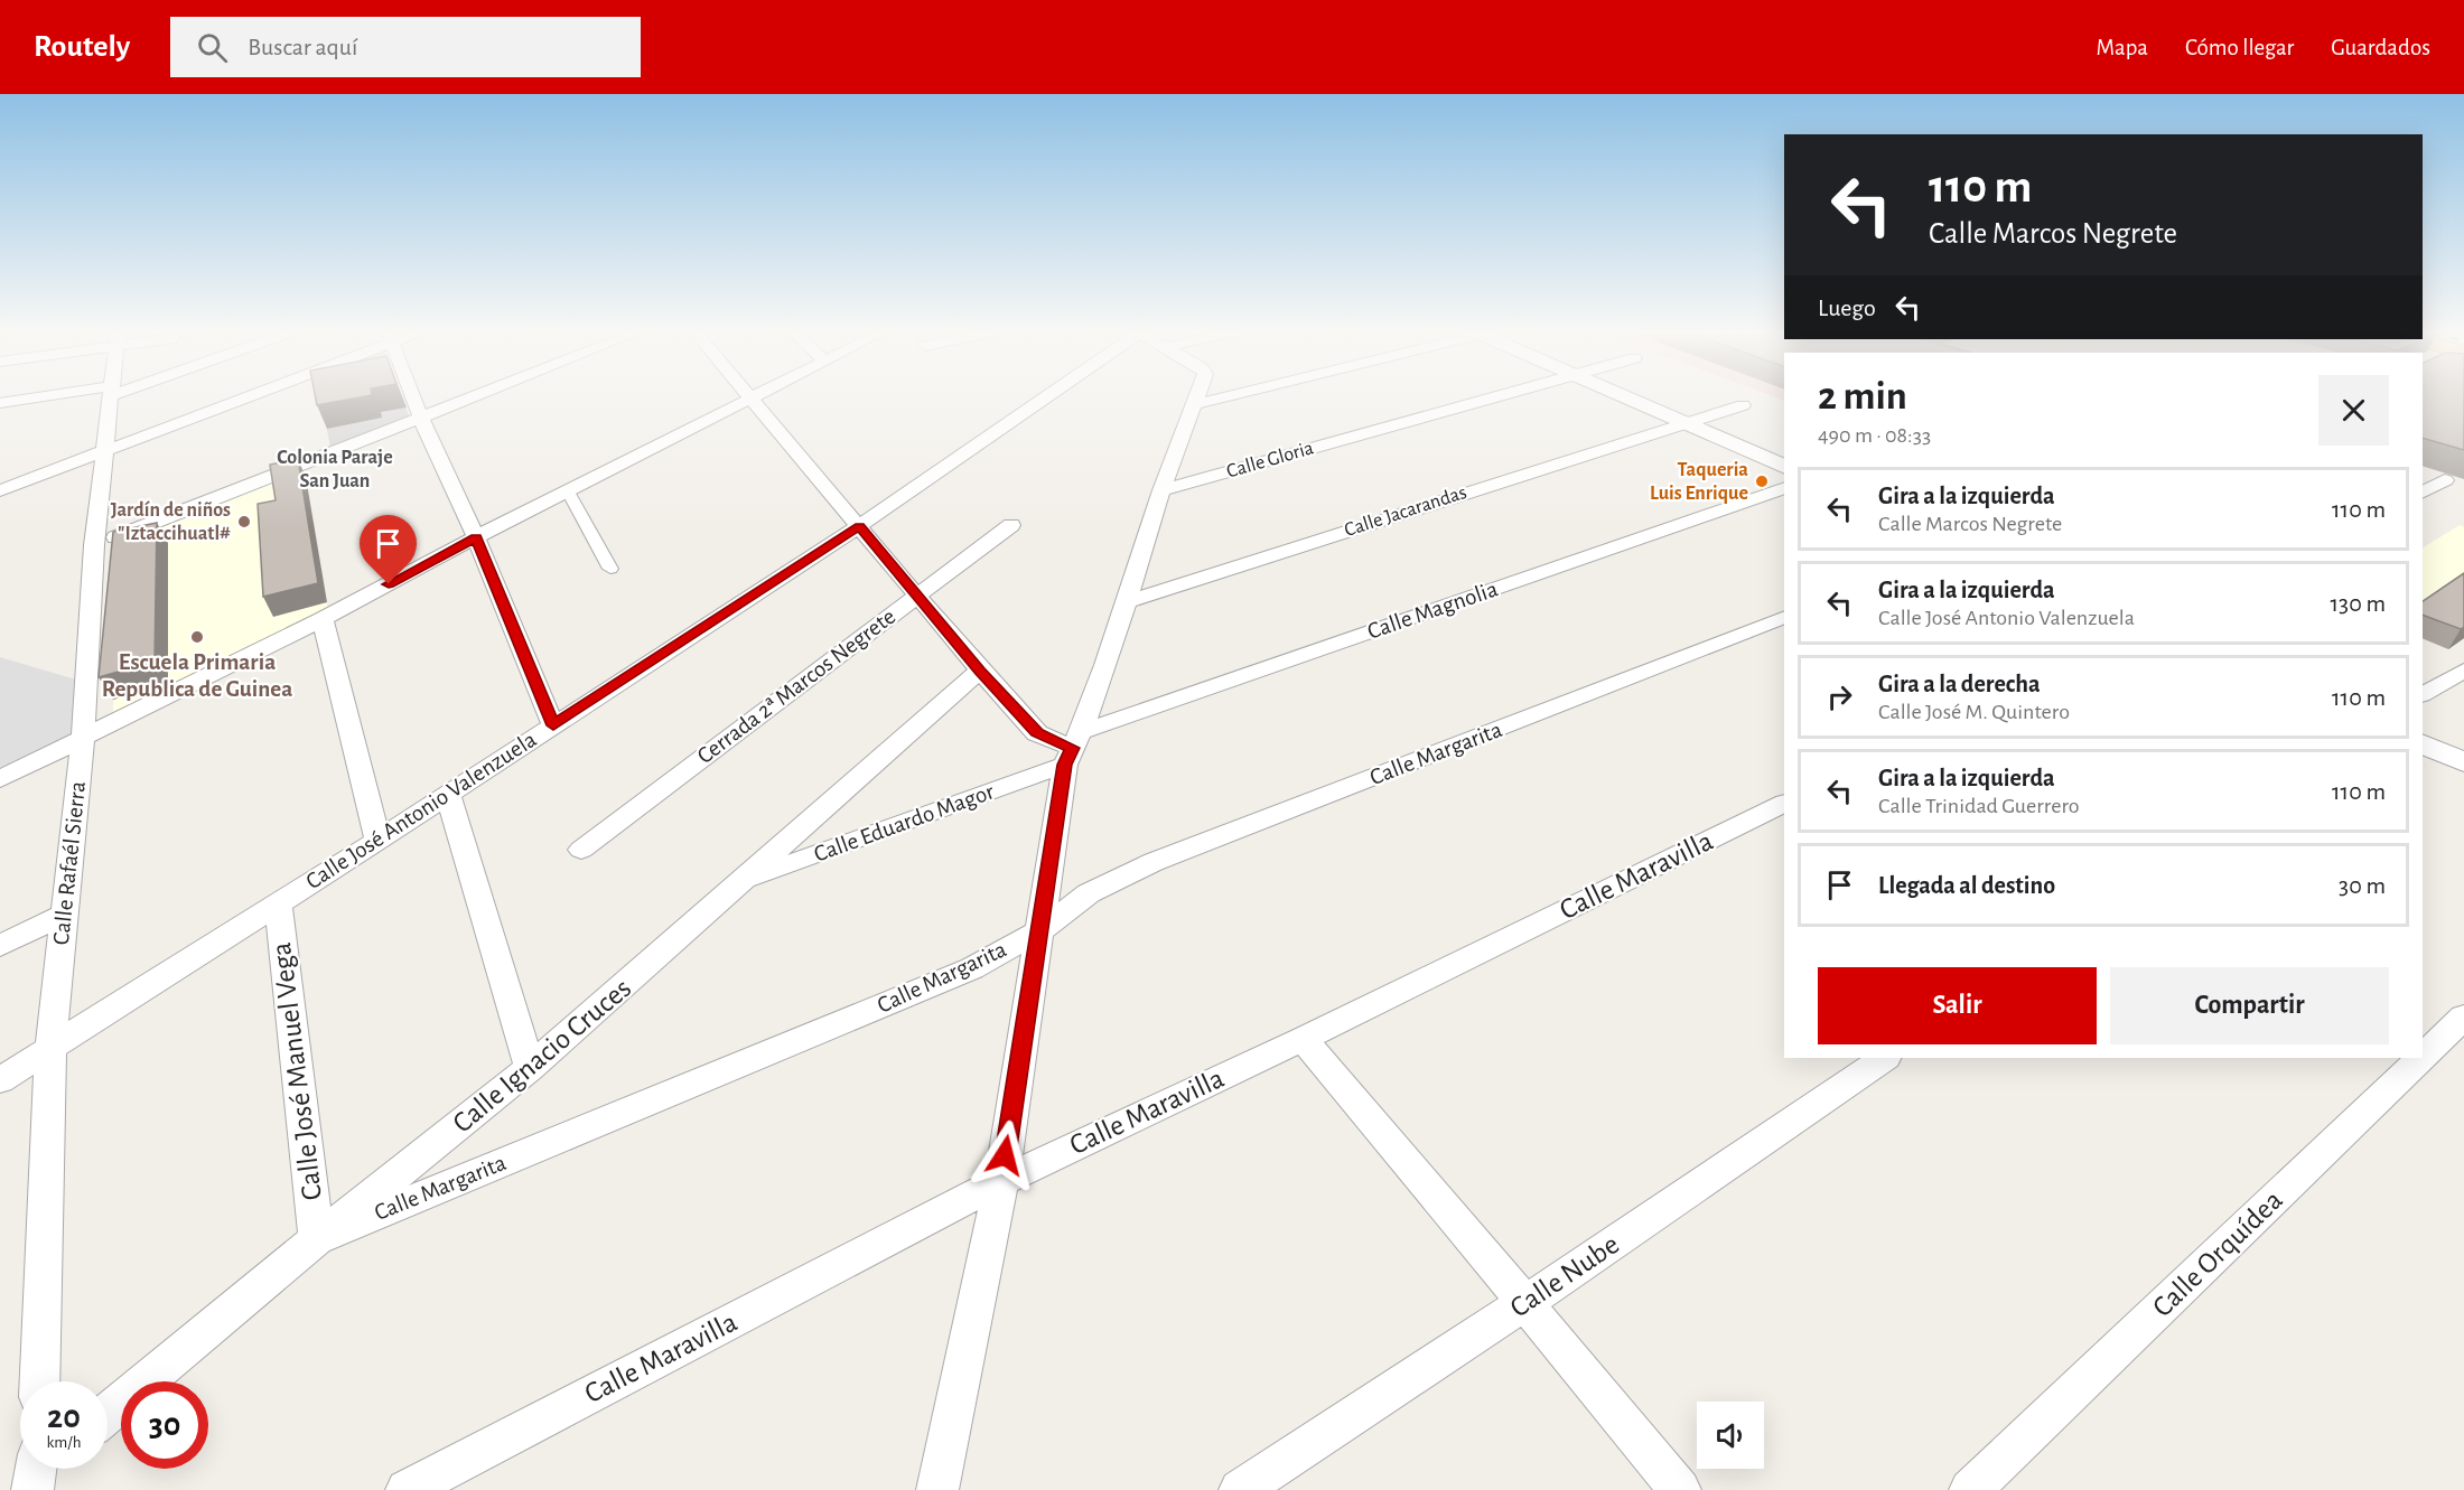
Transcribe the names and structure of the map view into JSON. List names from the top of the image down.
{
  "streets": {
    "street": [
      "Calle Gloria",
      "Calle Jacarandas",
      "Calle Magnolia",
      "Cerrada 2ª Marcos Negrete",
      "Calle Margarita",
      "Calle José Antonio Valenzuela",
      "Calle Eduardo Magor",
      "Calle Rafaél Sierra",
      "Calle Maravilla",
      "Calle Ignacio Cruces",
      "Calle José Manuel Vega",
      "Calle Orquídea",
      "Calle Nube"
    ]
  },
  "crossings": [
    ["Calle Magnolia", "Calle Eduardo Magor"],
    ["Calle Margarita", "Calle Ignacio Cruces"],
    ["Calle Margarita", "Calle José Manuel Vega"],
    ["Calle José Antonio Valenzuela", "Calle Rafaél Sierra"],
    ["Calle José Antonio Valenzuela", "Calle José Manuel Vega"],
    ["Calle Eduardo Magor", "Calle Ignacio Cruces"],
    ["Calle Ignacio Cruces", "Calle José Manuel Vega"]
  ],
  "districts": ["Colonia Paraje San Juan"],
  "places": ["Taqueria Luis Enrique", "Jardín de niños \"Iztaccihuatl#", "Escuela Primaria Republica de Guinea"],
  "page": {
    "header": "Routely",
    "search": "Buscar aquí",
    "nav": ["Mapa", "Cómo llegar", "Guardados"],
    "turn": ["110 m", "Calle Marcos Negrete"],
    "then": "Luego",
    "heading": ["2 min", "490 m · 08:33"],
    "list": [
      {
        "name": "Gira a la izquierda",
        "note": "Calle Marcos Negrete",
        "value": "110 m"
      },
      {
        "name": "Gira a la izquierda",
        "note": "Calle José Antonio Valenzuela",
        "value": "130 m"
      },
      {
        "name": "Gira a la derecha",
        "note": "Calle José M. Quintero",
        "value": "110 m"
      },
      {
        "name": "Gira a la izquierda",
        "note": "Calle Trinidad Guerrero",
        "value": "110 m"
      },
      {
        "name": "Llegada al destino",
        "value": "30 m"
      }
    ],
    "buttons": ["Salir", "Compartir"],
    "speed": "20 km/h",
    "limit": "30"
  }
}
